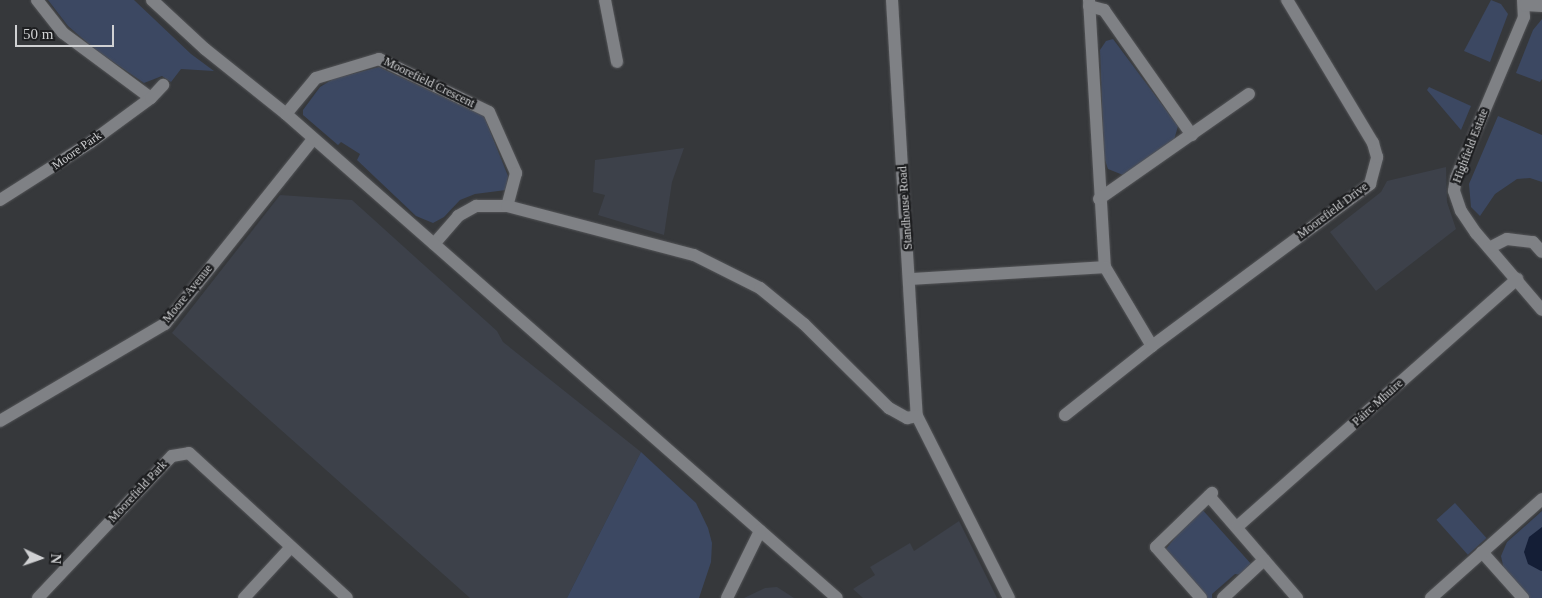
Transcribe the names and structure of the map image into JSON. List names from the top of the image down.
{
  "streets": {
    "street": [
      "Moorefield Crescent",
      "Highfield Estate",
      "Moore Park",
      "Standhouse Road",
      "Moorefield Drive",
      "Moore Avenue",
      "Páirc Mhuire",
      "Moorefield Park"
    ]
  },
  "crossings": [
    ["Highfield Estate", "Páirc Mhuire"]
  ],
  "scale_bar": "50 m",
  "north": "right"
}
